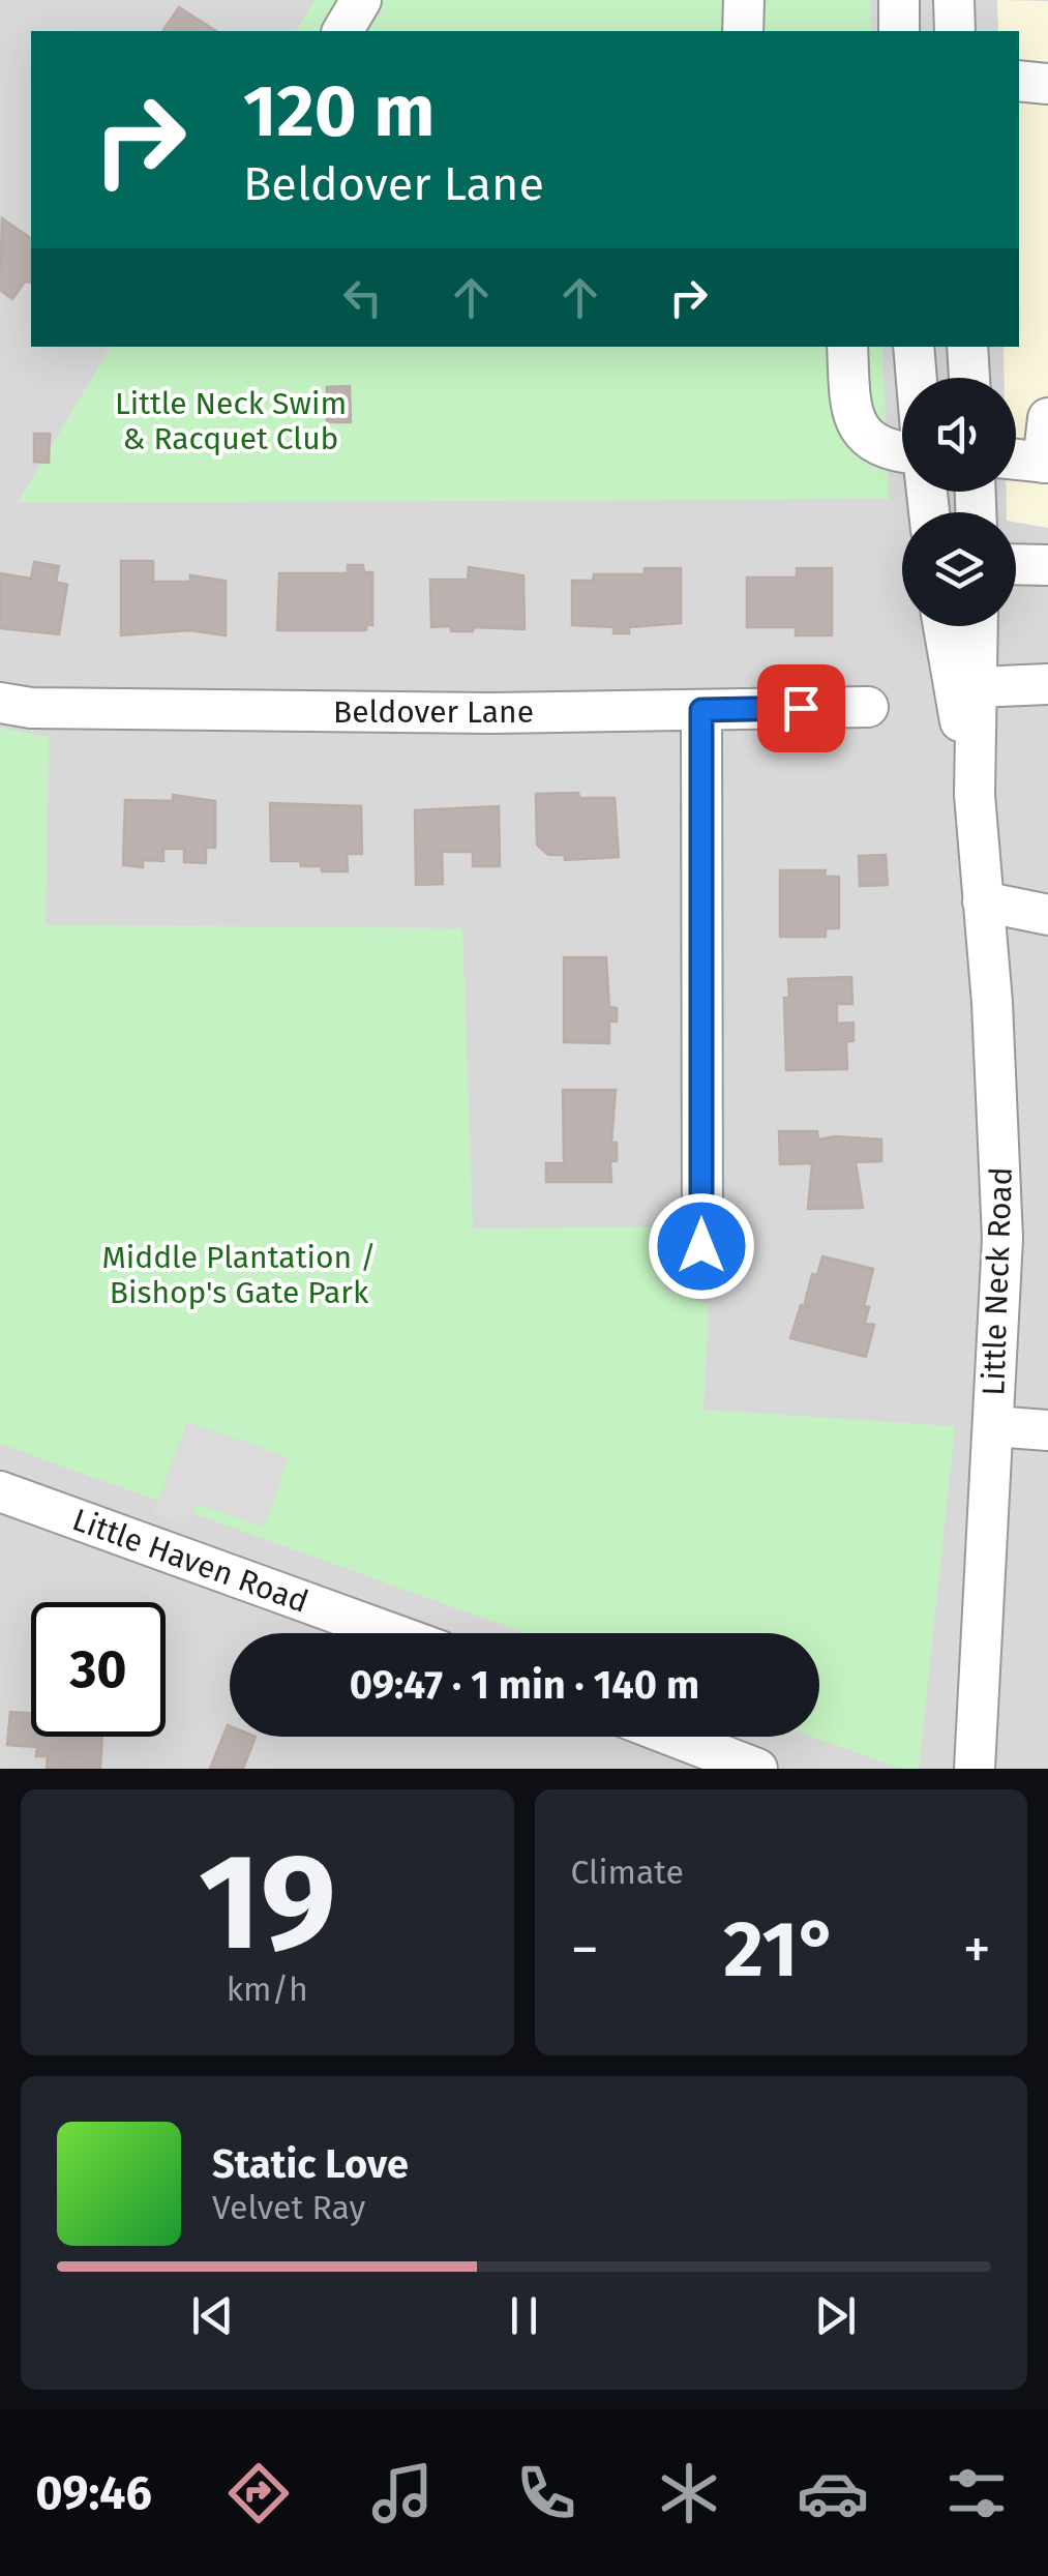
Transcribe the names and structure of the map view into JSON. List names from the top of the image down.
{
  "streets": {
    "street": ["Beldover Lane", "Little Neck Road", "Little Haven Road"]
  },
  "parks": ["Little Neck Swim & Racquet Club", "Middle Plantation / Bishop's Gate Park"],
  "page": {
    "turn": ["120 m", "Beldover Lane"],
    "limit": "30",
    "trip": "09:47 · 1 min · 140 m",
    "tile": [
      ["19", "km/h"],
      "Climate"
    ],
    "heat": ["−", "21°", "+"],
    "song": ["Static Love", "Velvet Ray"],
    "tabs": "09:46"
  }
}
